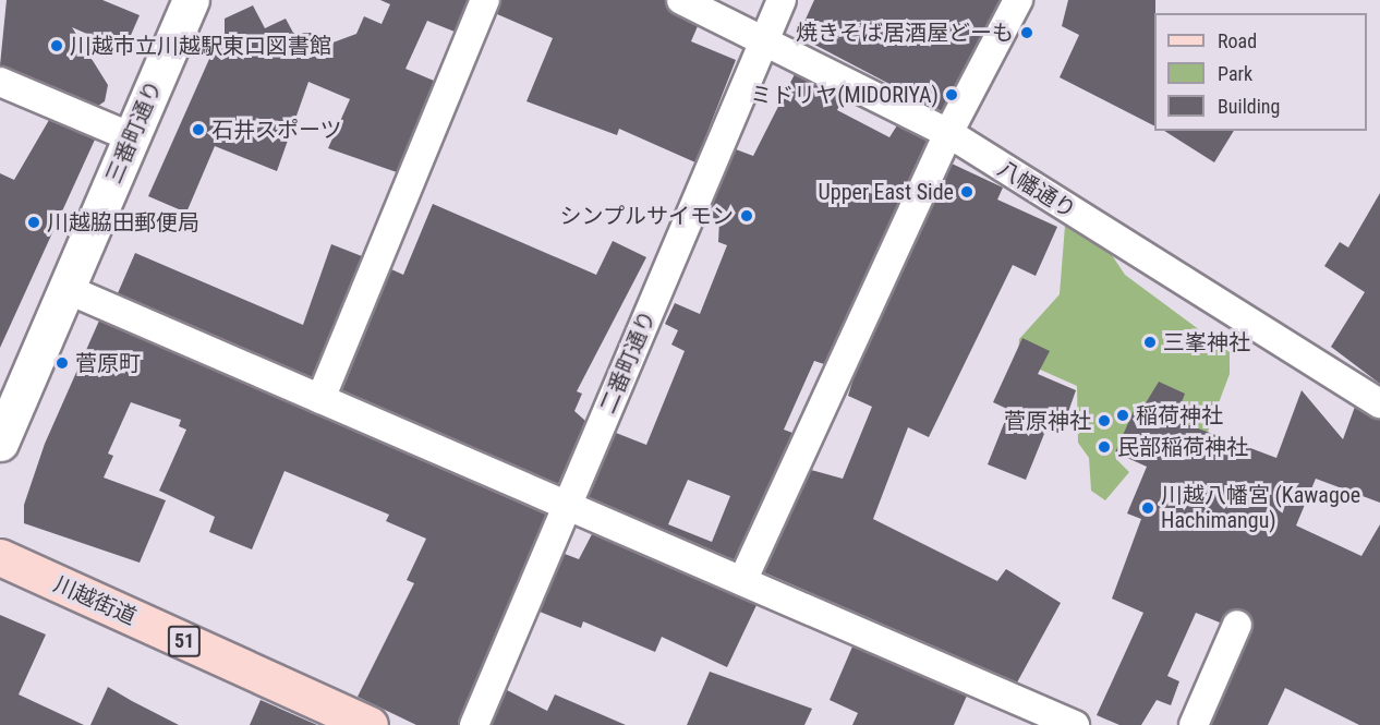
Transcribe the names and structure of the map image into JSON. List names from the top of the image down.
{
  "streets": {
    "main road": ["川越街道", "51"],
    "street": ["三番町通り", "八幡通り", "二番町通り"]
  },
  "crossings": [
    ["八幡通り", "二番町通り"]
  ],
  "places": [
    "焼きそば居酒屋どーも",
    "川越市立川越駅東口図書館",
    "ミドリヤ(MIDORIYA)",
    "石井スポーツ",
    "Upper East Side",
    "シンプルサイモン",
    "川越脇田郵便局",
    "三峯神社",
    "菅原町",
    "稲荷神社",
    "菅原神社",
    "民部稲荷神社",
    "川越八幡宮 (Kawagoe Hachimangu)"
  ],
  "legend": ["Road", "Park", "Building"]
}
